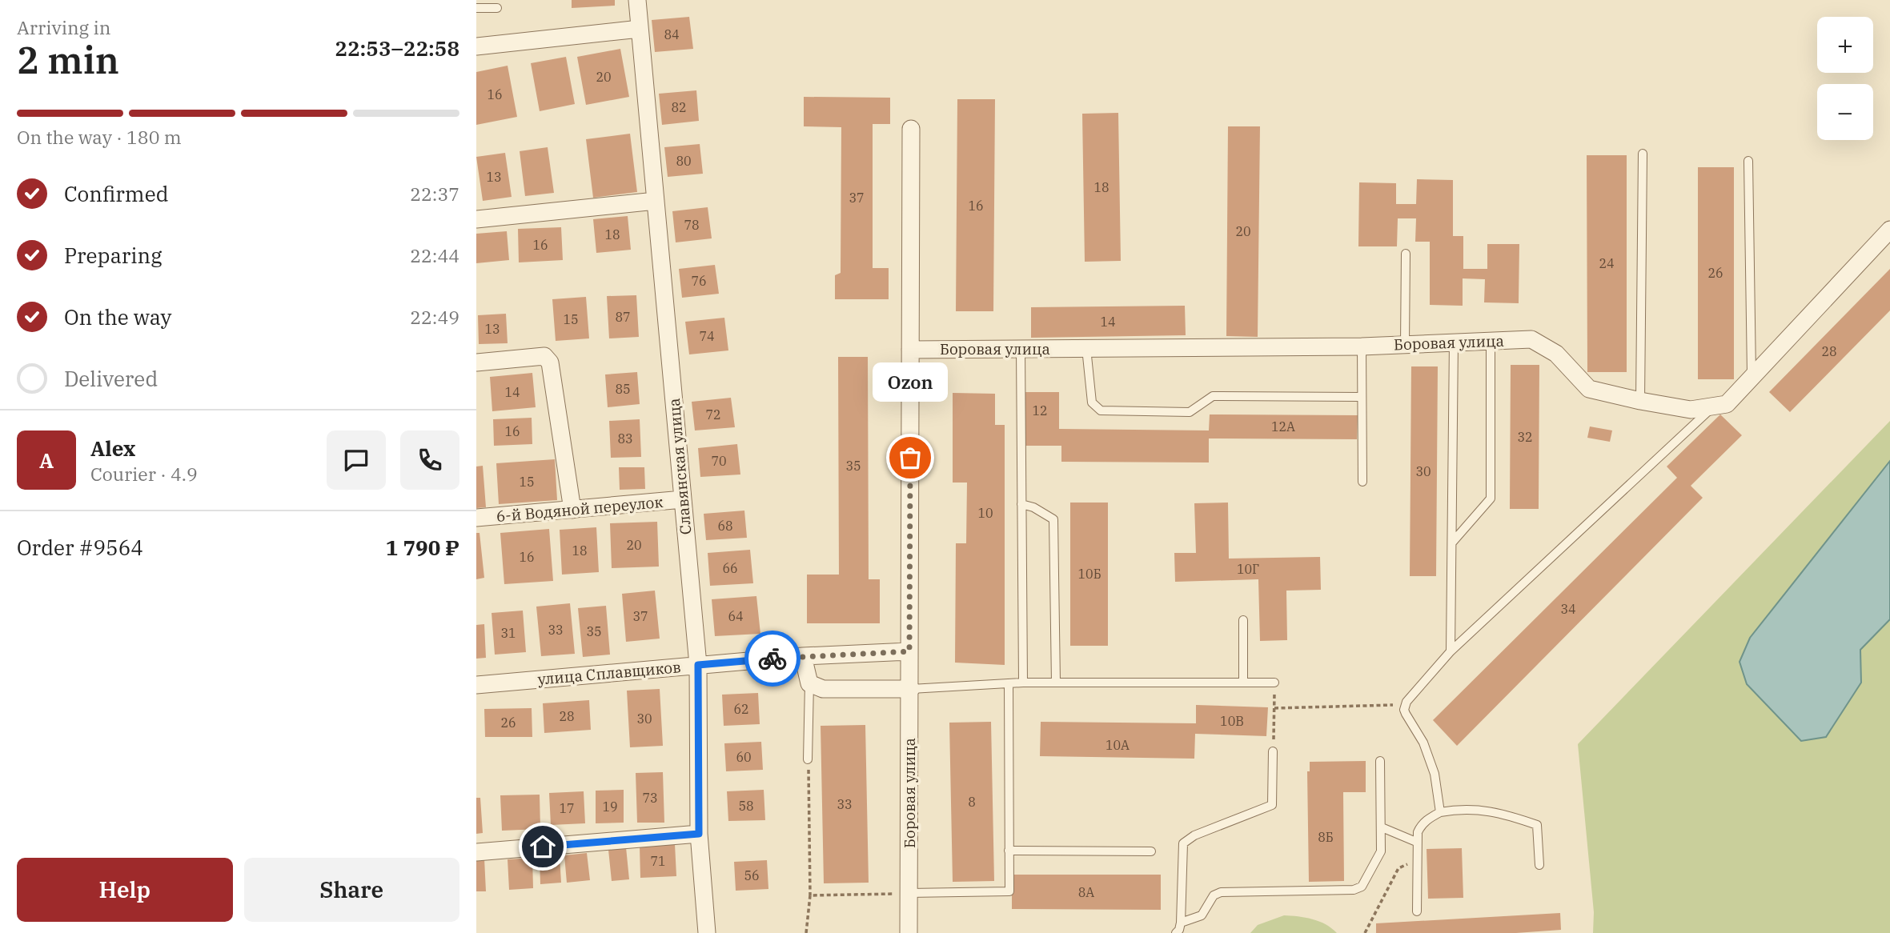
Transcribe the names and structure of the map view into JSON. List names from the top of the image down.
{
  "streets": {
    "street": [
      "Боровая улица",
      "Славянская улица",
      "6-й Водяной переулок",
      "улица Сплавщиков"
    ]
  },
  "crossings": [
    ["Боровая улица", "улица Сплавщиков"],
    ["Славянская улица", "6-й Водяной переулок"],
    ["Славянская улица", "улица Сплавщиков"]
  ],
  "places": ["Ozon"],
  "house_numbers": [
    "84",
    "20",
    "16",
    "82",
    "80",
    "13",
    "18",
    "37",
    "16",
    "78",
    "20",
    "18",
    "16",
    "24",
    "26",
    "76",
    "87",
    "15",
    "14",
    "13",
    "74",
    "28",
    "85",
    "14",
    "12",
    "72",
    "12А",
    "16",
    "32",
    "83",
    "70",
    "35",
    "30",
    "15",
    "10",
    "68",
    "20",
    "18",
    "16",
    "66",
    "10Г",
    "10Б",
    "34",
    "37",
    "64",
    "33",
    "35",
    "31",
    "62",
    "28",
    "30",
    "10В",
    "26",
    "10А",
    "60",
    "73",
    "8",
    "33",
    "58",
    "19",
    "17",
    "8Б",
    "71",
    "56",
    "8А"
  ],
  "page": {
    "heading": ["2 min", "Arriving in", "22:53–22:58"],
    "panel": [
      "Alex",
      "Courier · 4.9",
      "Order #9564",
      "1 790 ₽"
    ],
    "map_buttons": ["+", "−"],
    "bar": "On the way · 180 m",
    "list": [
      ["Confirmed", "22:37"],
      ["Preparing", "22:44"],
      ["On the way", "22:49"],
      "Delivered"
    ],
    "bubble": "Ozon",
    "round": "A",
    "buttons": ["Help", "Share"]
  }
}
